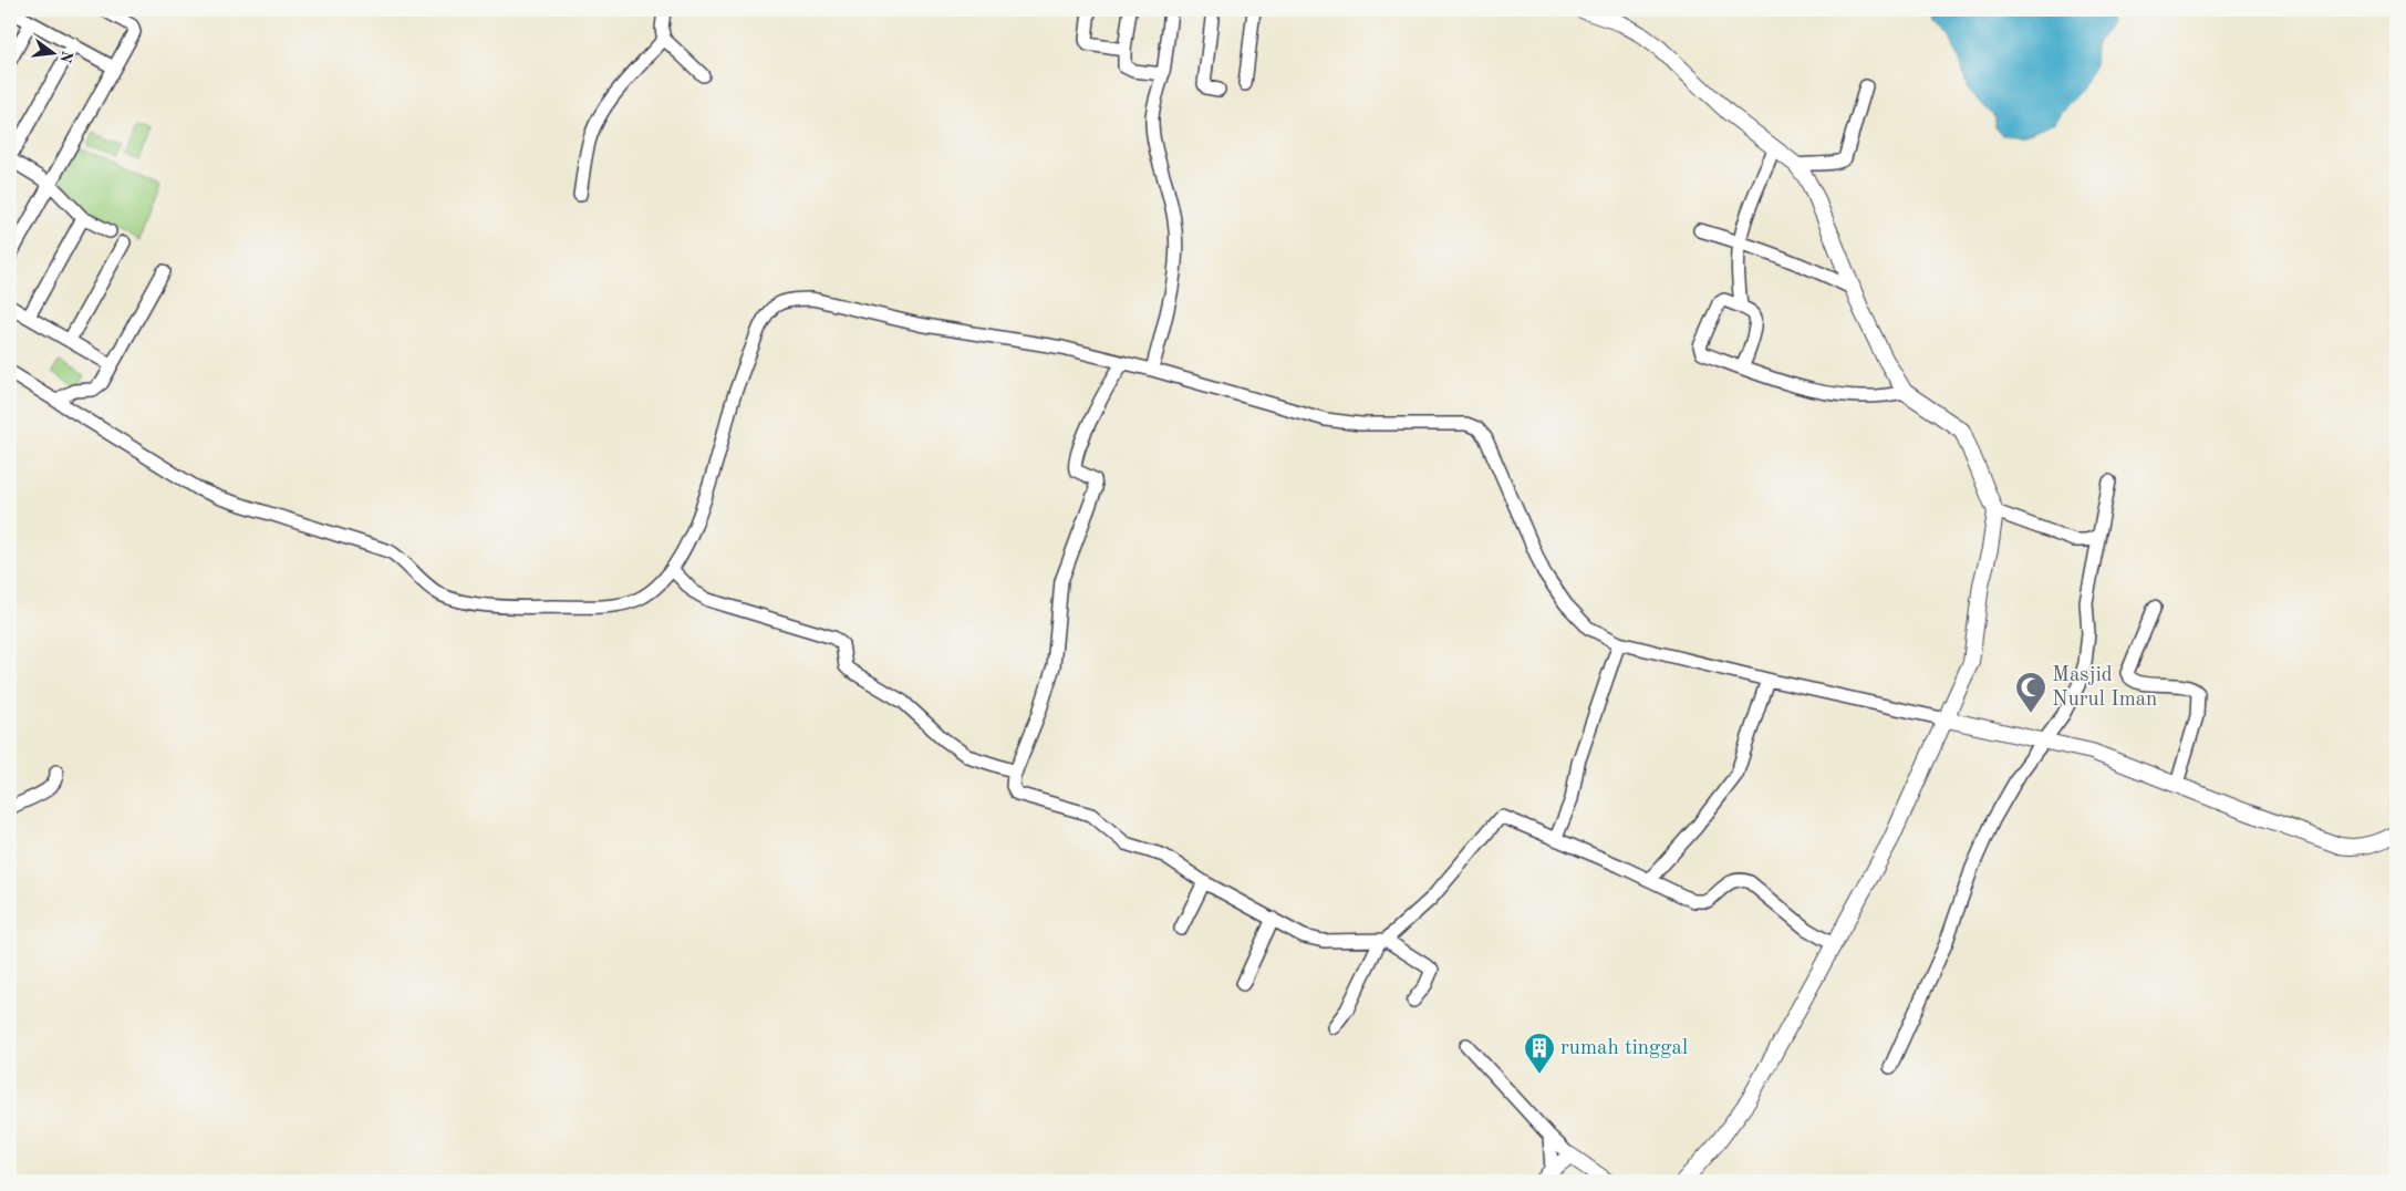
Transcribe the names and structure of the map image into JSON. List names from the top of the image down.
{
  "places": {
    "mosque": ["Masjid Nurul Iman"],
    "building": ["rumah tinggal"]
  },
  "north": "right"
}
